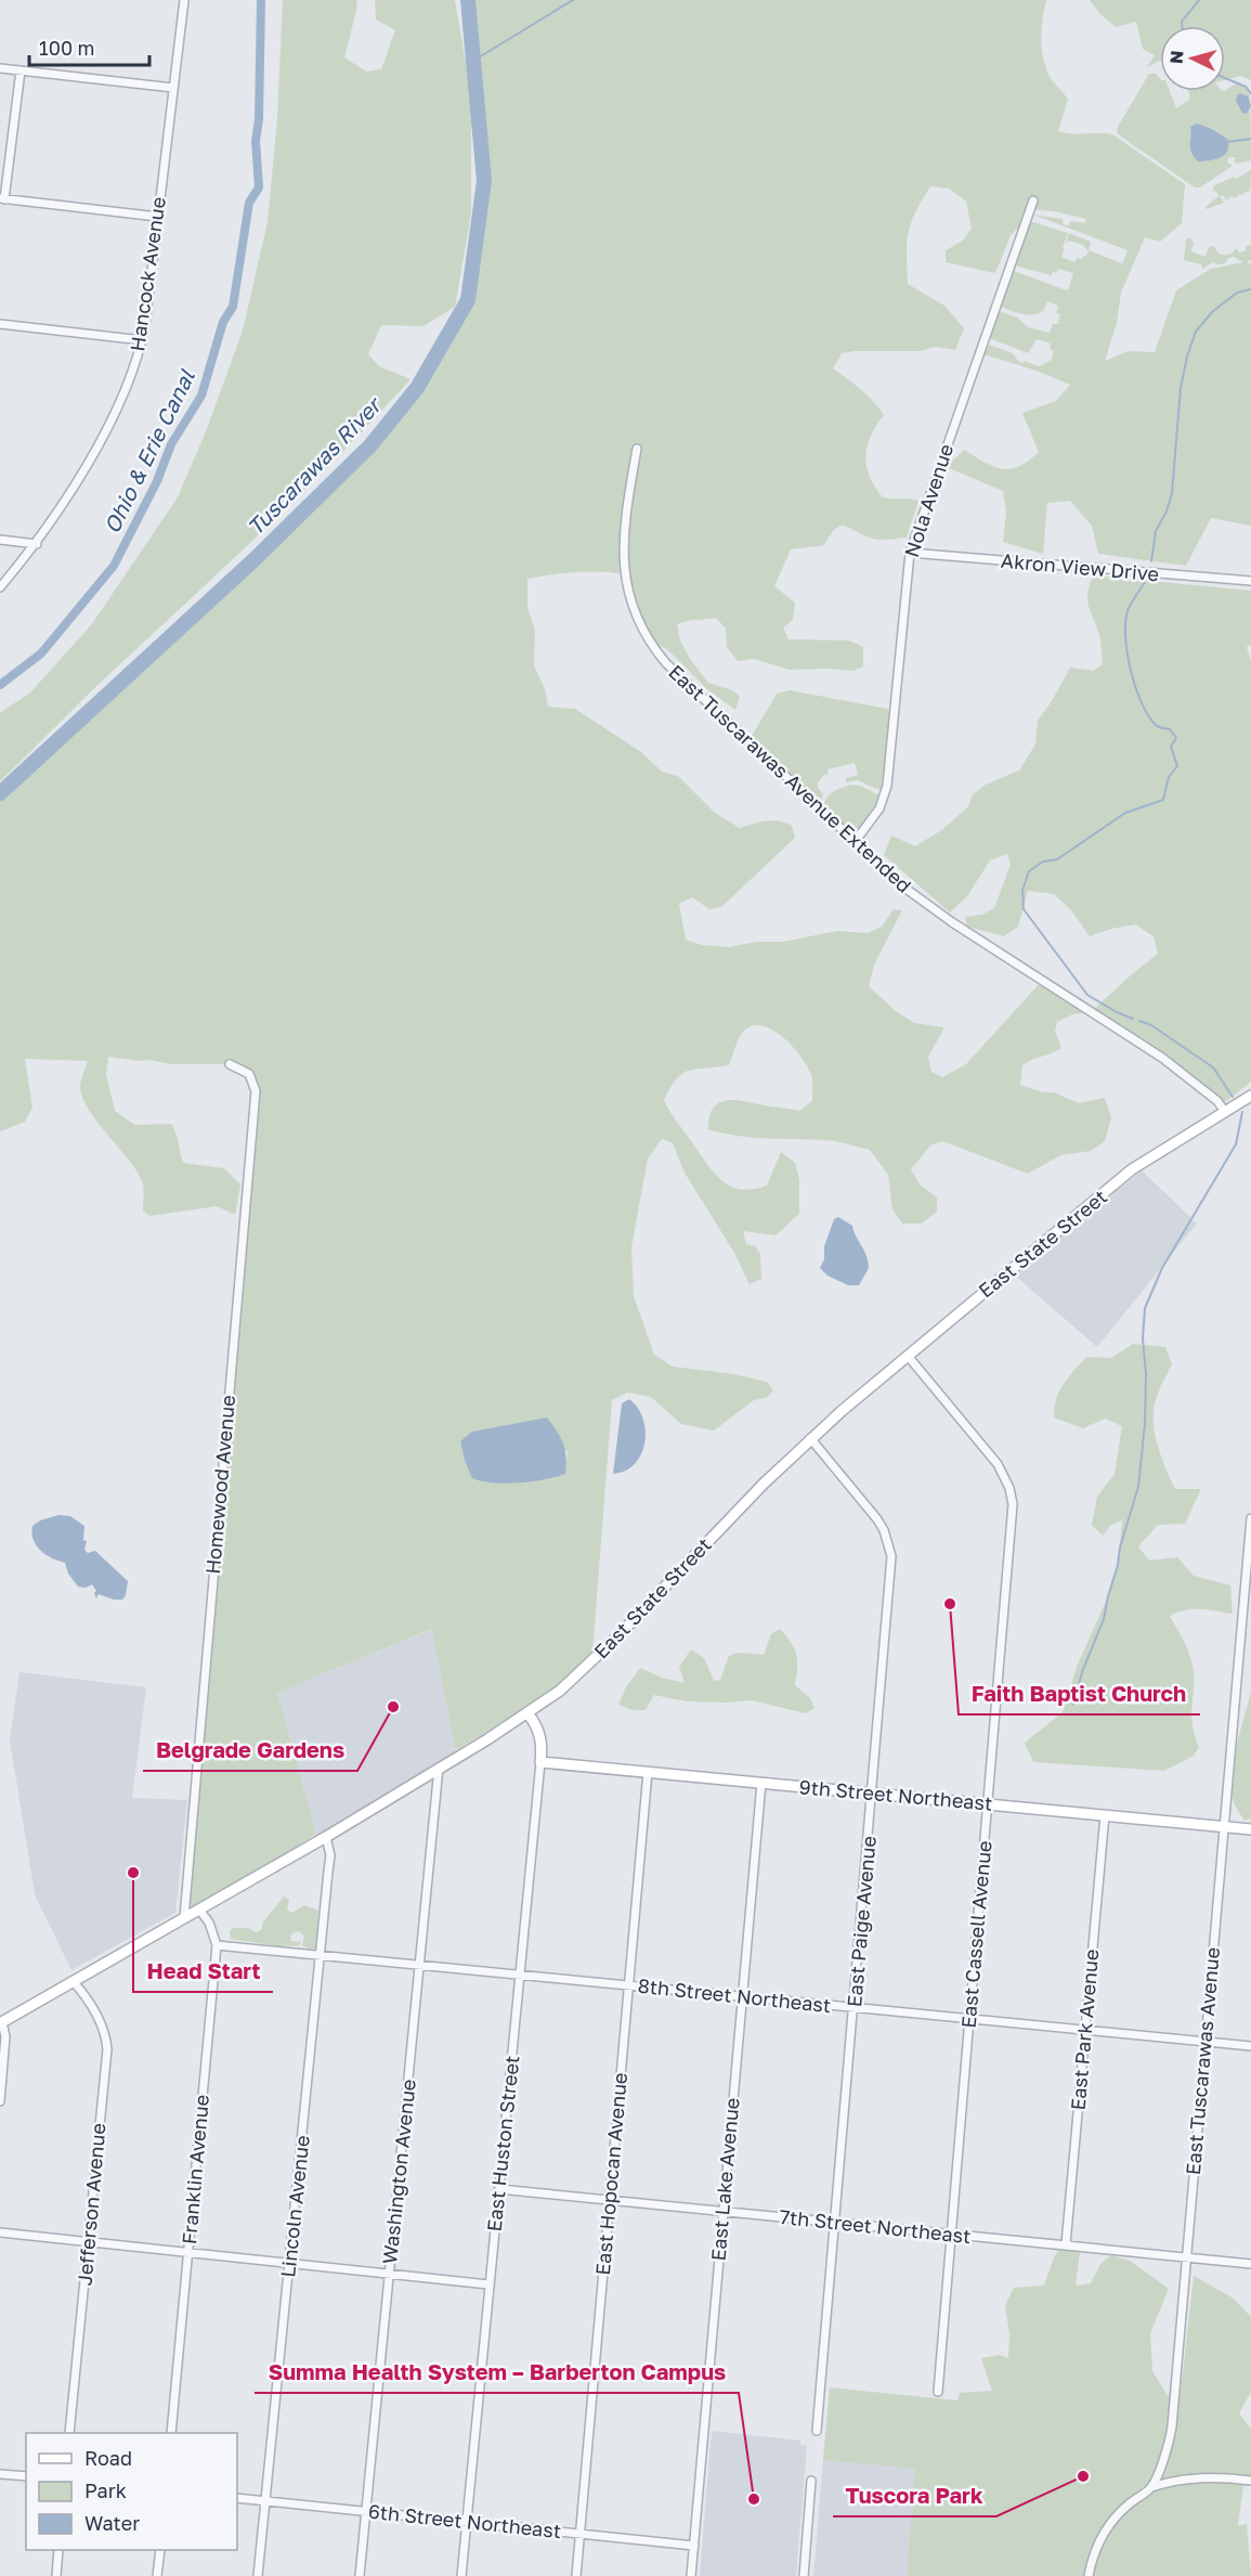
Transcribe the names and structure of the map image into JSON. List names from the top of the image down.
{
  "streets": {
    "street": [
      "Hancock Avenue",
      "Nola Avenue",
      "Akron View Drive",
      "East Tuscarawas Avenue Extended",
      "East State Street",
      "Homewood Avenue",
      "9th Street Northeast",
      "East Paige Avenue",
      "East Cassell Avenue",
      "8th Street Northeast",
      "East Park Avenue",
      "East Tuscarawas Avenue",
      "East Huston Street",
      "Franklin Avenue",
      "Washington Avenue",
      "East Hopocan Avenue",
      "East Lake Avenue",
      "Jefferson Avenue",
      "Lincoln Avenue",
      "7th Street Northeast",
      "6th Street Northeast"
    ]
  },
  "crossings": [
    ["Nola Avenue", "Akron View Drive"],
    ["Nola Avenue", "East Tuscarawas Avenue Extended"],
    ["East Tuscarawas Avenue Extended", "East State Street"],
    ["East State Street", "Homewood Avenue"],
    ["East State Street", "East Paige Avenue"],
    ["East State Street", "East Cassell Avenue"],
    ["East State Street", "East Huston Street"],
    ["East State Street", "Franklin Avenue"],
    ["East State Street", "Washington Avenue"],
    ["East State Street", "Jefferson Avenue"],
    ["East State Street", "Lincoln Avenue"],
    ["9th Street Northeast", "East Paige Avenue"],
    ["9th Street Northeast", "East Cassell Avenue"],
    ["9th Street Northeast", "East Park Avenue"],
    ["9th Street Northeast", "East Tuscarawas Avenue"],
    ["9th Street Northeast", "East Huston Street"],
    ["9th Street Northeast", "East Hopocan Avenue"],
    ["9th Street Northeast", "East Lake Avenue"],
    ["East Paige Avenue", "8th Street Northeast"],
    ["East Paige Avenue", "7th Street Northeast"],
    ["East Cassell Avenue", "8th Street Northeast"],
    ["East Cassell Avenue", "7th Street Northeast"],
    ["8th Street Northeast", "East Park Avenue"],
    ["8th Street Northeast", "East Tuscarawas Avenue"],
    ["8th Street Northeast", "East Huston Street"],
    ["8th Street Northeast", "Franklin Avenue"],
    ["8th Street Northeast", "Washington Avenue"],
    ["8th Street Northeast", "East Hopocan Avenue"],
    ["8th Street Northeast", "East Lake Avenue"],
    ["8th Street Northeast", "Lincoln Avenue"],
    ["East Park Avenue", "7th Street Northeast"],
    ["East Tuscarawas Avenue", "7th Street Northeast"],
    ["East Huston Street", "7th Street Northeast"],
    ["East Huston Street", "6th Street Northeast"],
    ["Washington Avenue", "6th Street Northeast"],
    ["East Hopocan Avenue", "7th Street Northeast"],
    ["East Hopocan Avenue", "6th Street Northeast"],
    ["East Lake Avenue", "7th Street Northeast"],
    ["East Lake Avenue", "6th Street Northeast"],
    ["Lincoln Avenue", "6th Street Northeast"]
  ],
  "water": ["Ohio & Erie Canal", "Tuscarawas River"],
  "places": [
    "Faith Baptist Church",
    "Belgrade Gardens",
    "Head Start",
    "Tuscora Park",
    "Summa Health System – Barberton Campus"
  ],
  "legend": ["Road", "Park", "Water"],
  "scale_bar": "100 m",
  "north": "left"
}
